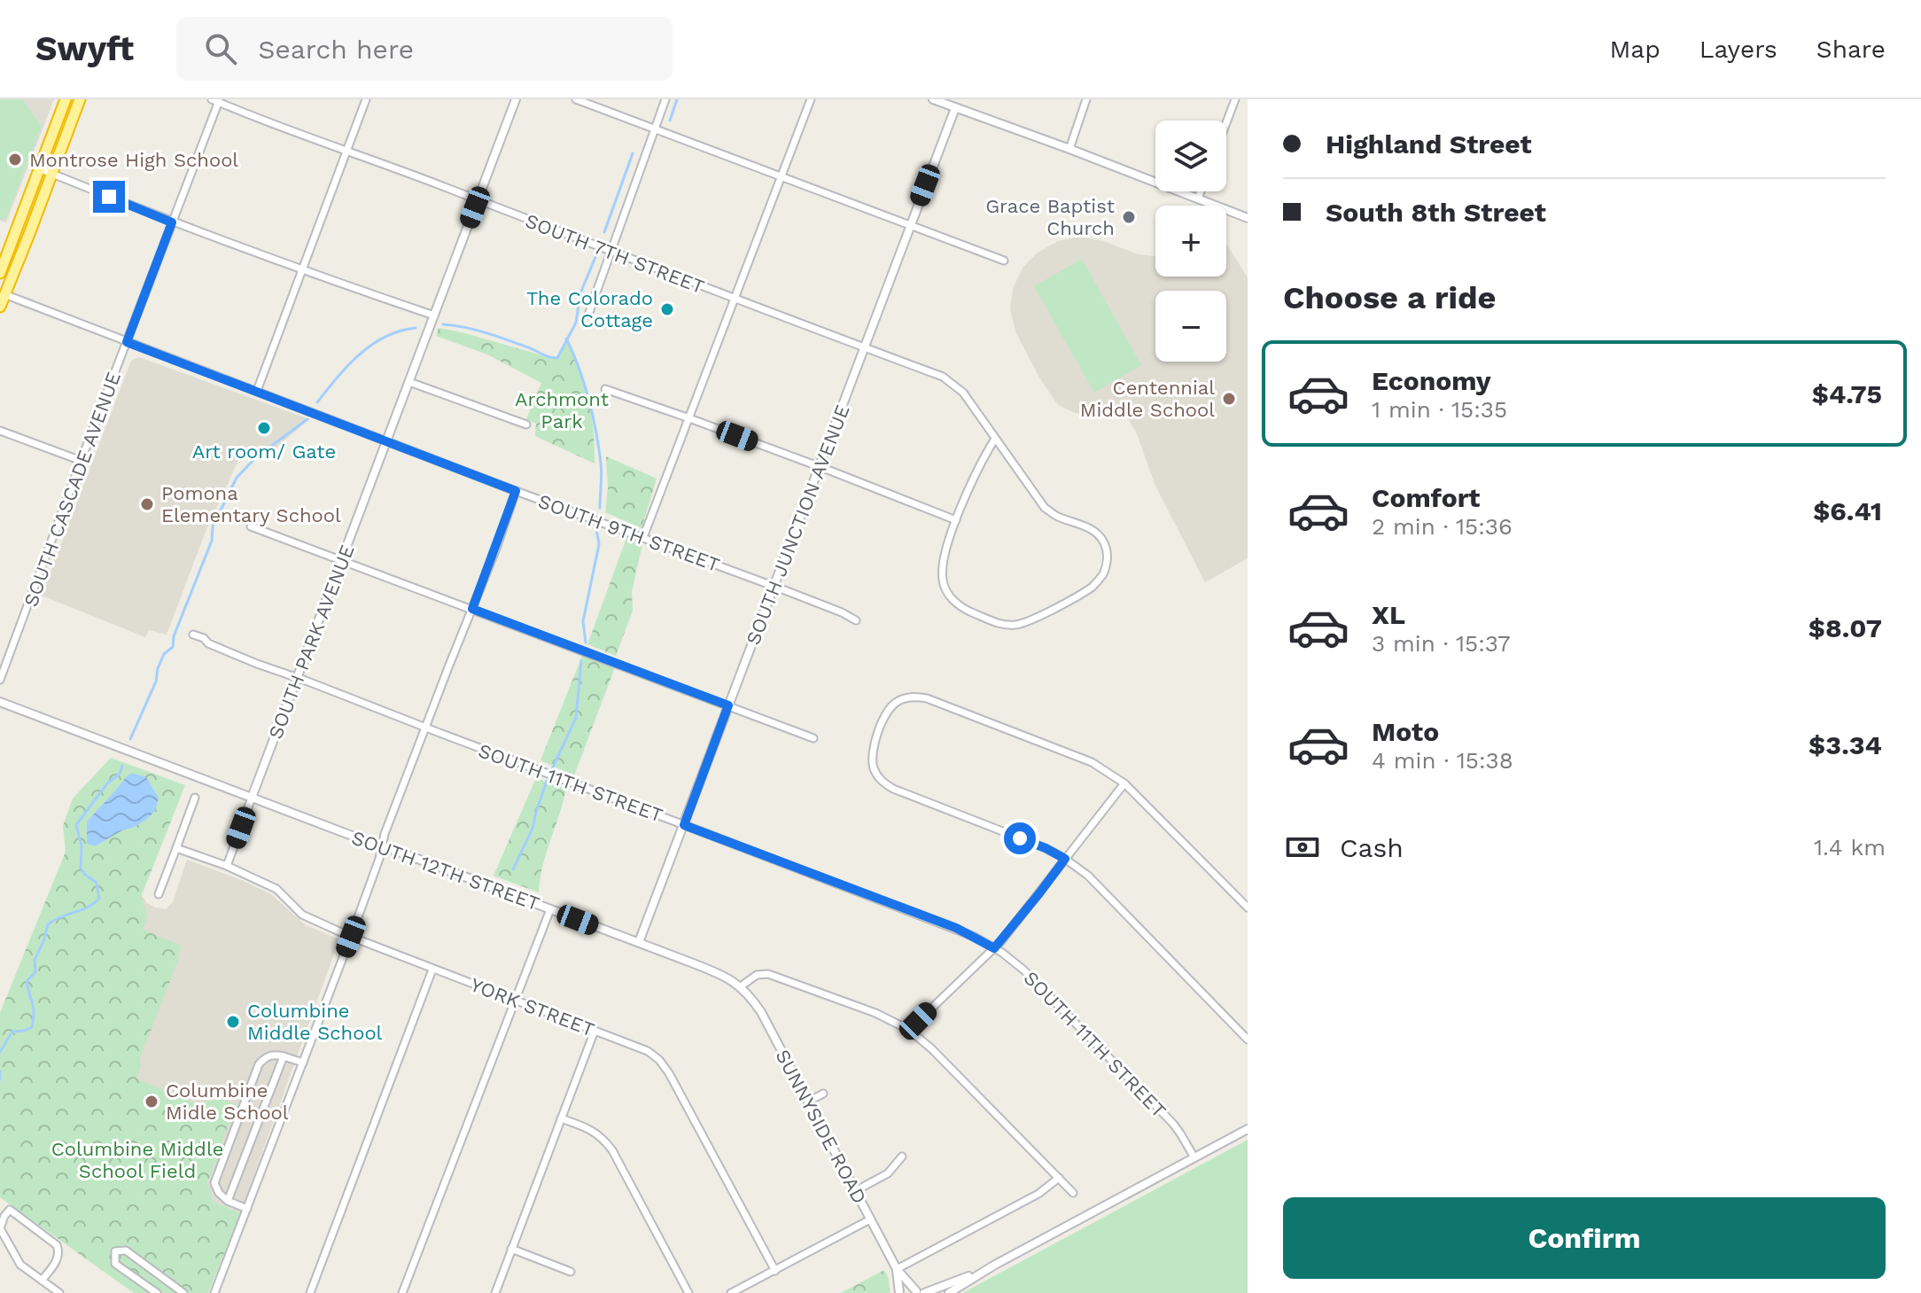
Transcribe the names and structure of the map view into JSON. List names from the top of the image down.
{
  "streets": {
    "street": [
      "SOUTH 7TH STREET",
      "SOUTH CASCADE AVENUE",
      "SOUTH JUNCTION AVENUE",
      "SOUTH 9TH STREET",
      "SOUTH PARK AVENUE",
      "SOUTH 11TH STREET",
      "SOUTH 12TH STREET",
      "YORK STREET",
      "SUNNYSIDE ROAD"
    ]
  },
  "crossings": [
    ["SOUTH 7TH STREET", "SOUTH CASCADE AVENUE"],
    ["SOUTH 7TH STREET", "SOUTH JUNCTION AVENUE"],
    ["SOUTH 7TH STREET", "SOUTH PARK AVENUE"],
    ["SOUTH CASCADE AVENUE", "SOUTH 9TH STREET"],
    ["SOUTH JUNCTION AVENUE", "SOUTH 9TH STREET"],
    ["SOUTH JUNCTION AVENUE", "SOUTH 11TH STREET"],
    ["SOUTH JUNCTION AVENUE", "SOUTH 12TH STREET"],
    ["SOUTH 9TH STREET", "SOUTH PARK AVENUE"],
    ["SOUTH PARK AVENUE", "SOUTH 11TH STREET"],
    ["SOUTH PARK AVENUE", "SOUTH 12TH STREET"],
    ["SOUTH PARK AVENUE", "YORK STREET"],
    ["SOUTH 12TH STREET", "SUNNYSIDE ROAD"]
  ],
  "parks": ["Archmont Park", "Columbine Middle School Field"],
  "places": [
    "Montrose High School",
    "Grace Baptist Church",
    "The Colorado Cottage",
    "Centennial Middle School",
    "Art room/ Gate",
    "Pomona Elementary School",
    "Columbine Middle School",
    "Columbine Midle School"
  ],
  "page": {
    "header": "Swyft",
    "search": "Search here",
    "nav": ["Map", "Layers", "Share"],
    "banner": ["Highland Street", "South 8th Street"],
    "map_buttons": ["+", "−"],
    "heading": "Choose a ride",
    "list": [
      {
        "name": "Economy",
        "note": "1 min · 15:35",
        "value": "$4.75"
      },
      {
        "name": "Comfort",
        "note": "2 min · 15:36",
        "value": "$6.41"
      },
      {
        "name": "XL",
        "note": "3 min · 15:37",
        "value": "$8.07"
      },
      {
        "name": "Moto",
        "note": "4 min · 15:38",
        "value": "$3.34"
      }
    ],
    "pay": ["Cash", "1.4 km"],
    "buttons": "Confirm"
  }
}
